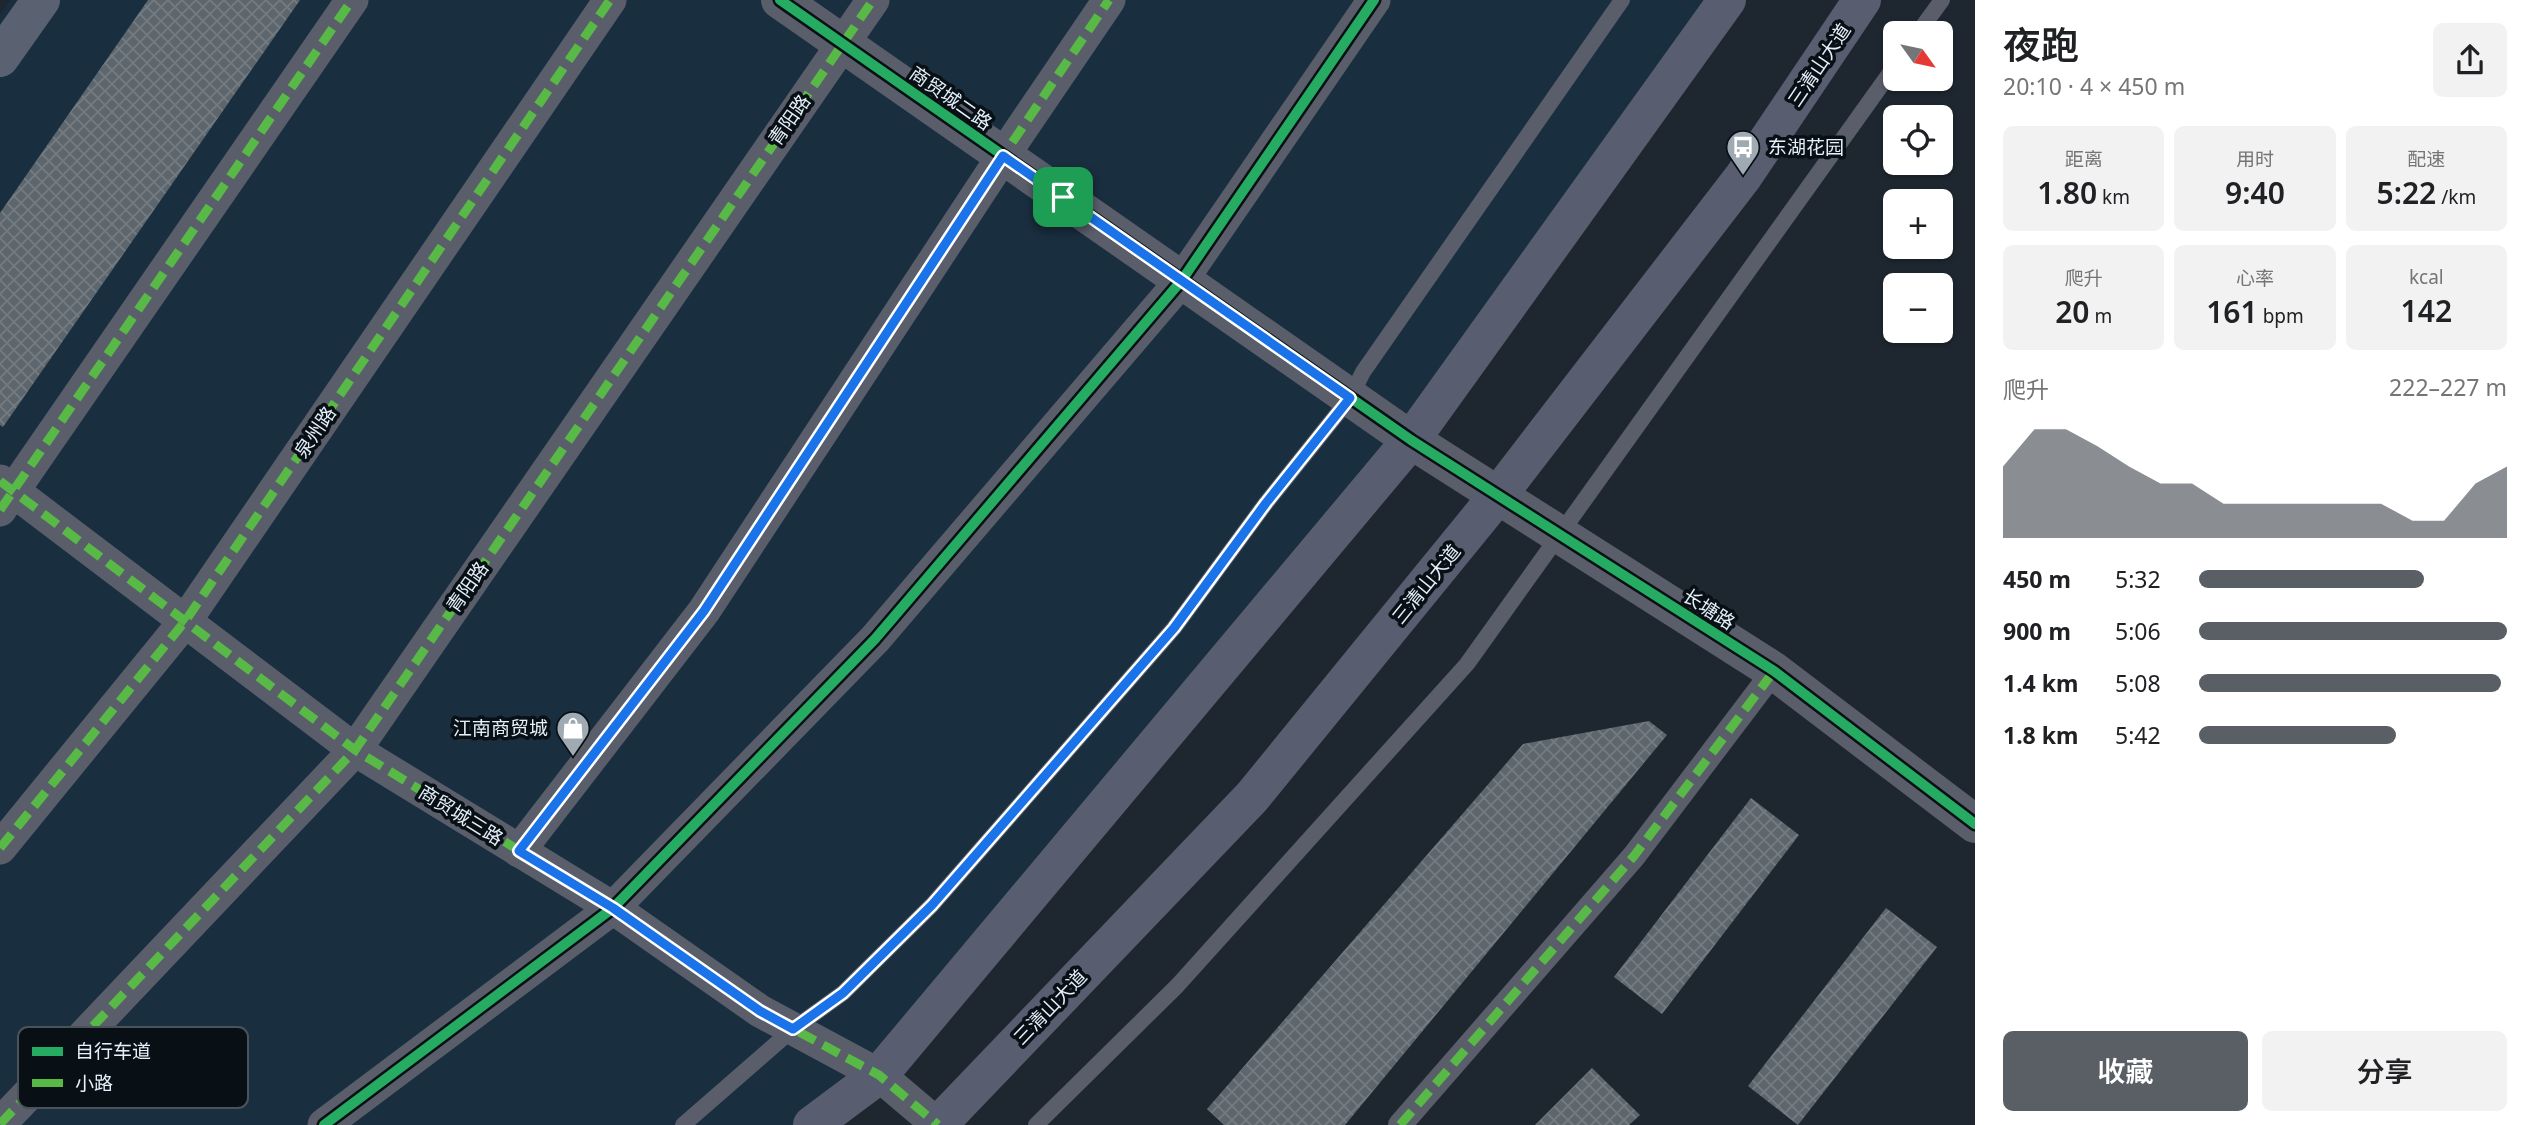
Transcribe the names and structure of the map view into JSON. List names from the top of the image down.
{
  "streets": {
    "main road": ["三清山大道"],
    "street": [
      "商贸城二路",
      "青阳路",
      "泉州路",
      "长塘路",
      "商贸城三路"
    ]
  },
  "crossings": [
    ["三清山大道", "长塘路"],
    ["三清山大道", "商贸城三路"],
    ["商贸城二路", "青阳路"],
    ["商贸城二路", "长塘路"],
    ["青阳路", "商贸城三路"],
    ["泉州路", "商贸城三路"]
  ],
  "places": {
    "bus stop": ["东湖花园"],
    "shop": ["江南商贸城"]
  },
  "legend": ["自行车道", "小路"],
  "north": "bottom right",
  "page": {
    "heading": ["夜跑", "20:10 · 4 × 450 m"],
    "map_buttons": ["+", "−"],
    "stats": [
      ["距离", "1.80 km"],
      ["用时", "9:40"],
      ["配速", "5:22 /km"],
      ["爬升", "20 m"],
      ["心率", "161 bpm"],
      ["kcal", "142"]
    ],
    "chart": ["爬升", "222–227 m"],
    "list": [
      {
        "name": "450 m",
        "note": "5:32"
      },
      {
        "name": "900 m",
        "note": "5:06"
      },
      {
        "name": "1.4 km",
        "note": "5:08"
      },
      {
        "name": "1.8 km",
        "note": "5:42"
      }
    ],
    "buttons": ["收藏", "分享"]
  }
}
